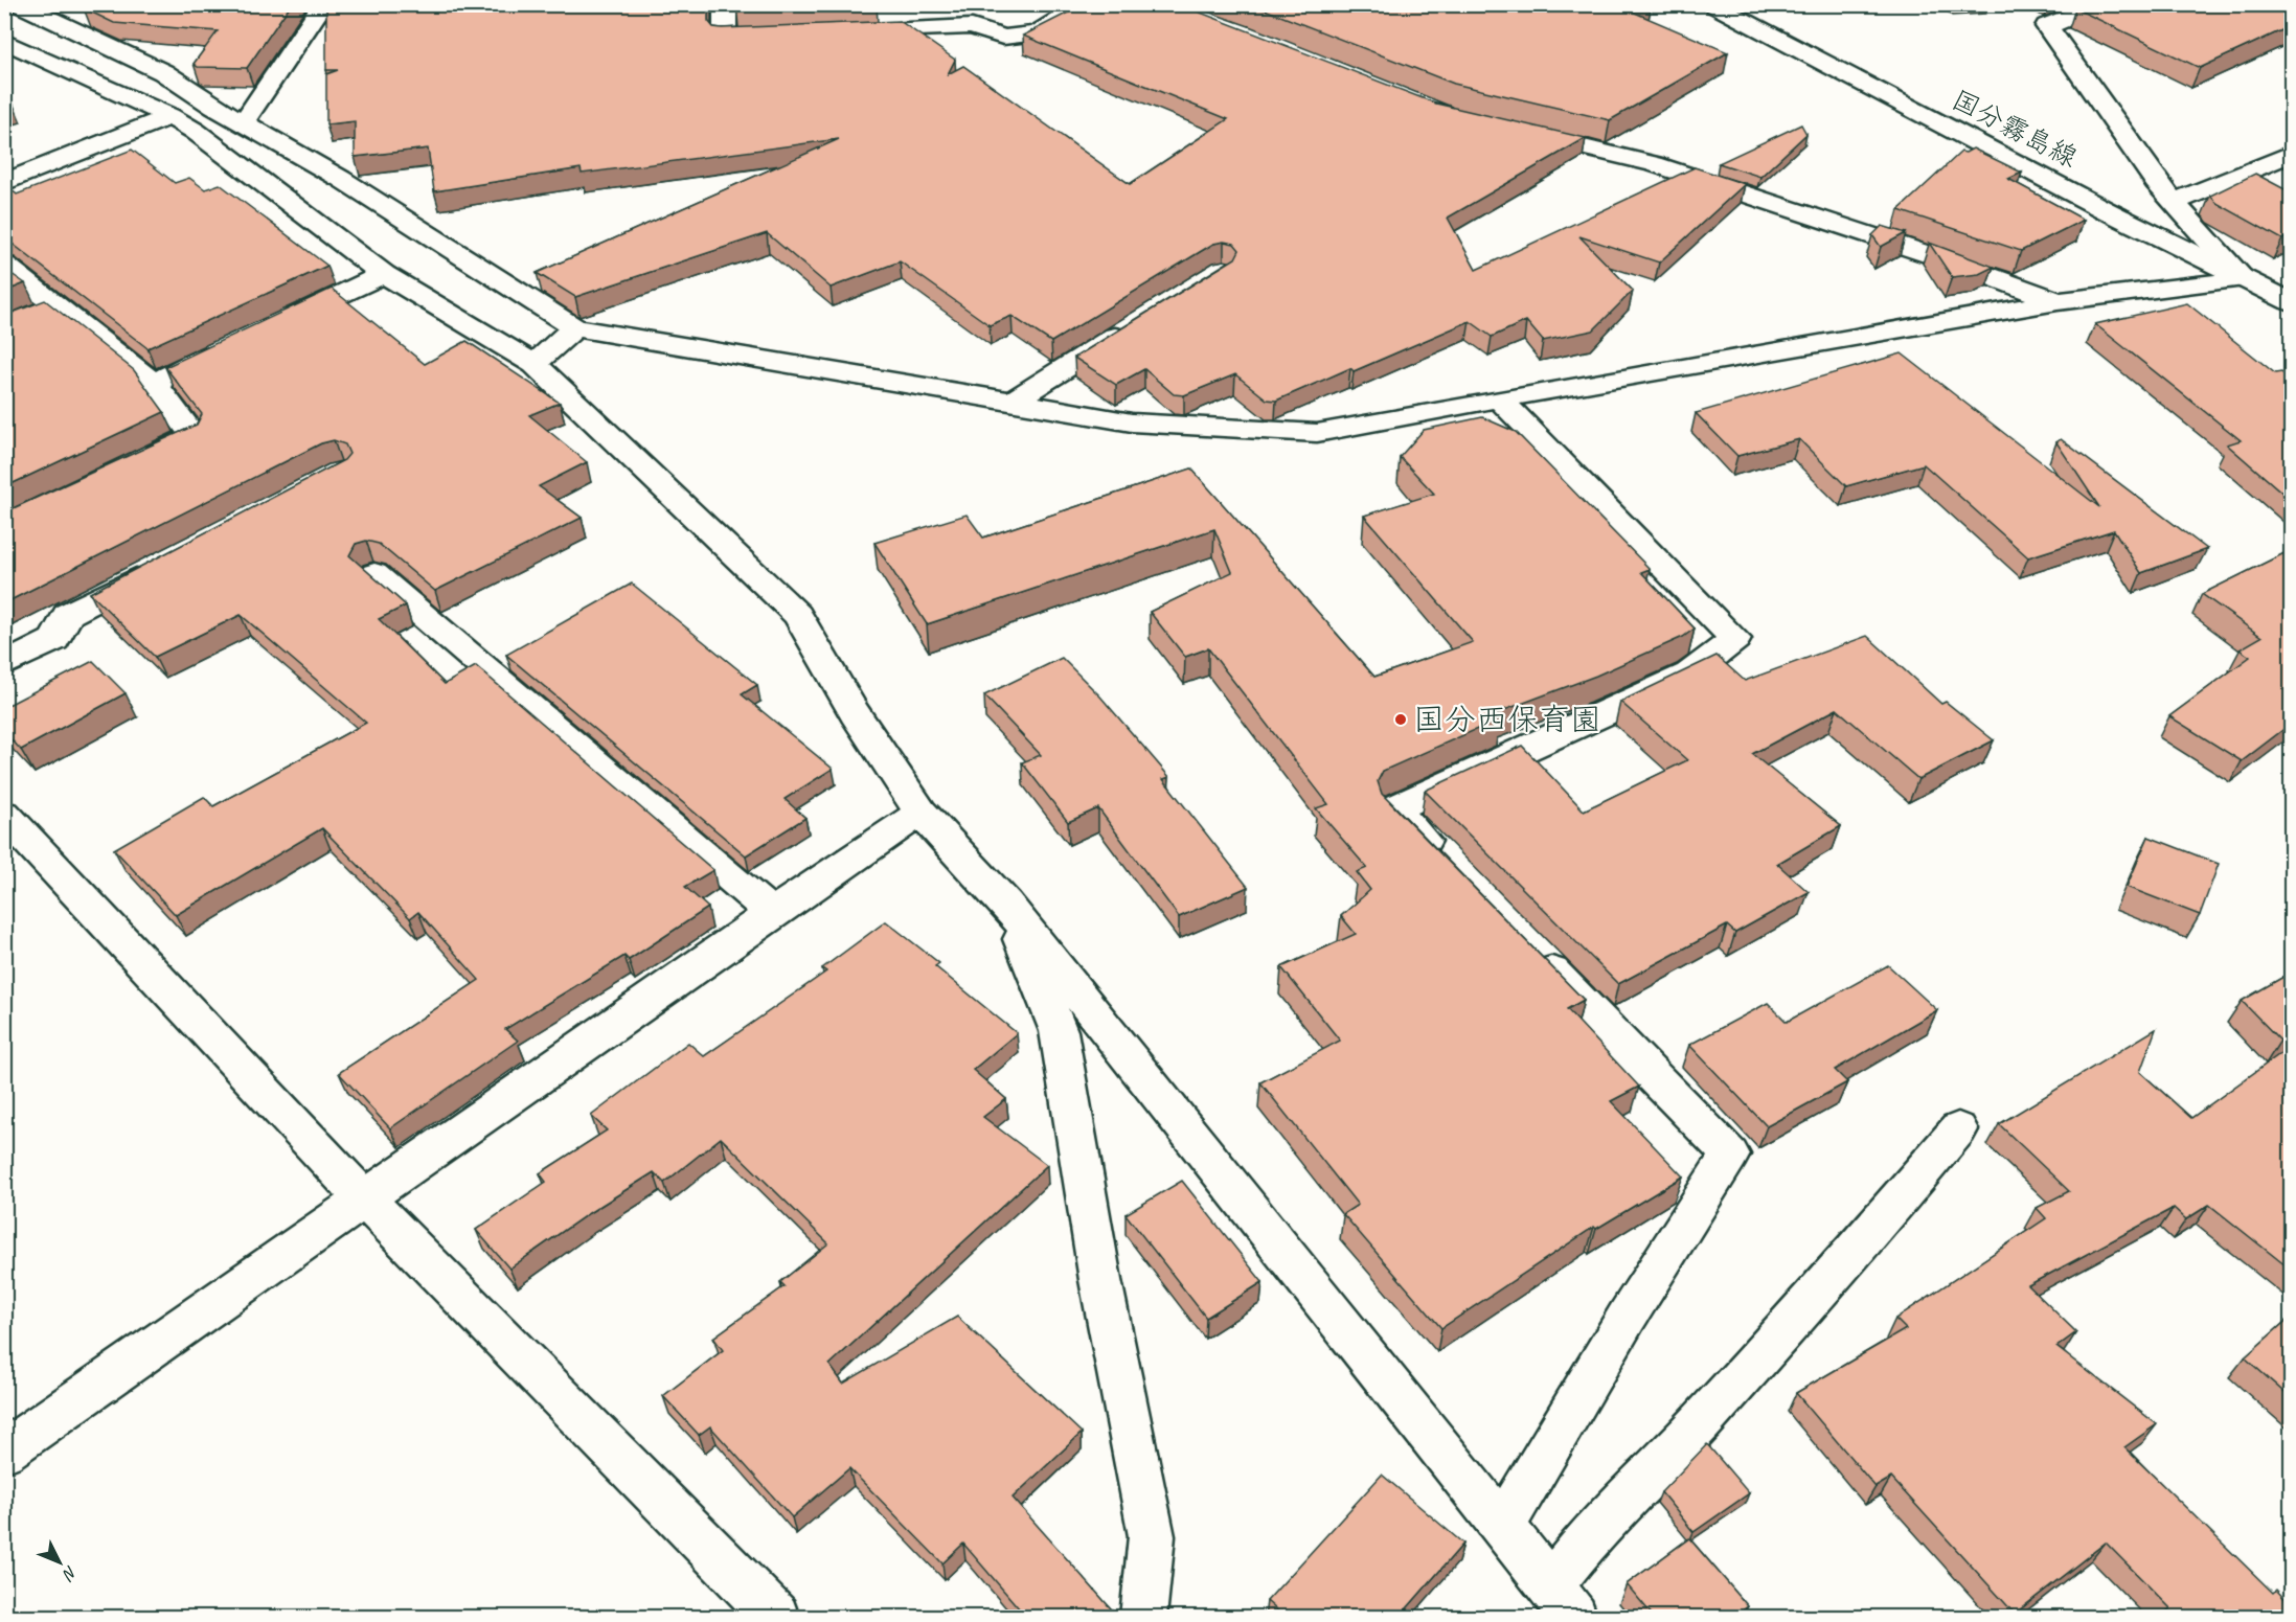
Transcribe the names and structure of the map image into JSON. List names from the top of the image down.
{
  "streets": {
    "street": ["国分霧島線"]
  },
  "places": ["国分西保育園"],
  "north": "bottom right"
}
